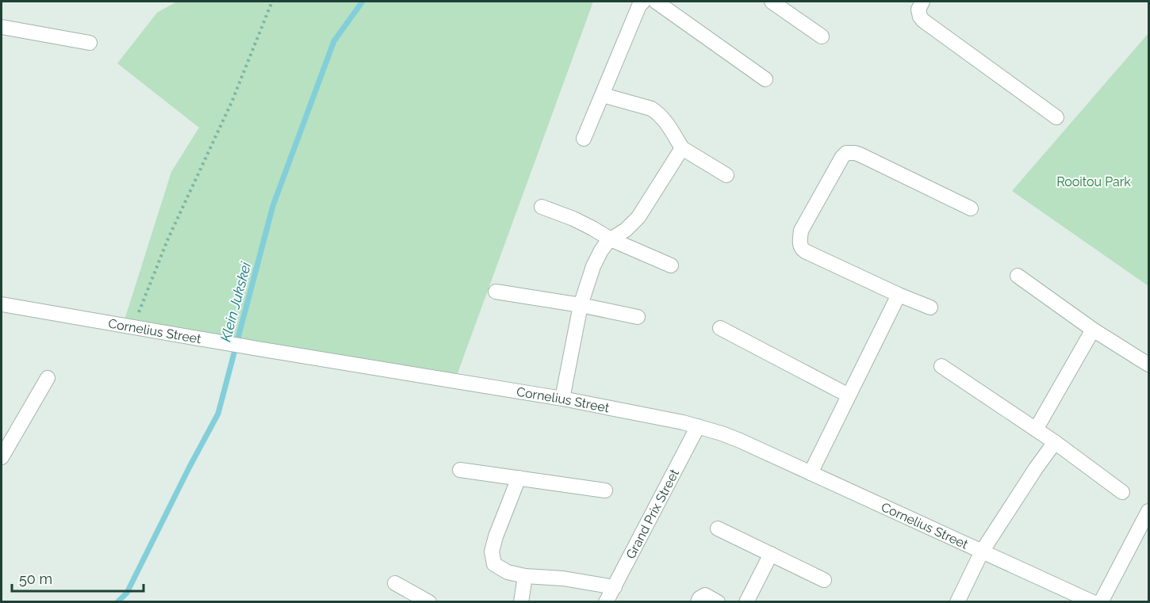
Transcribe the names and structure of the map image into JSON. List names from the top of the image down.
{
  "streets": {
    "street": ["Cornelius Street", "Grand Prix Street"]
  },
  "crossings": [
    ["Cornelius Street", "Grand Prix Street"]
  ],
  "water": ["Klein Jukskei"],
  "parks": ["Rooitou Park"],
  "scale_bar": "50 m"
}
